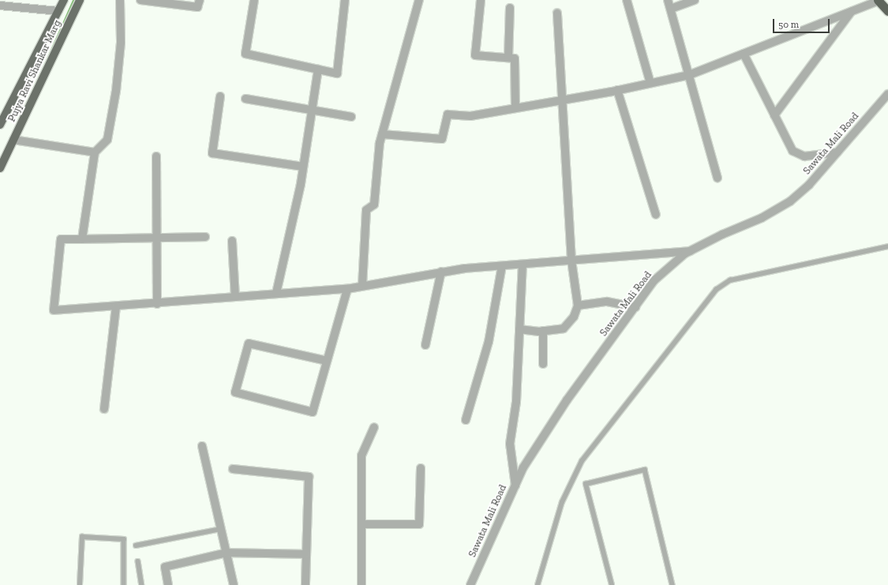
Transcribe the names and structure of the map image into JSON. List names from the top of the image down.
{
  "streets": {
    "main road": ["Pujya Ravi Shankar Marg"],
    "street": ["Sawata Mali Road"]
  },
  "scale_bar": "50 m"
}
